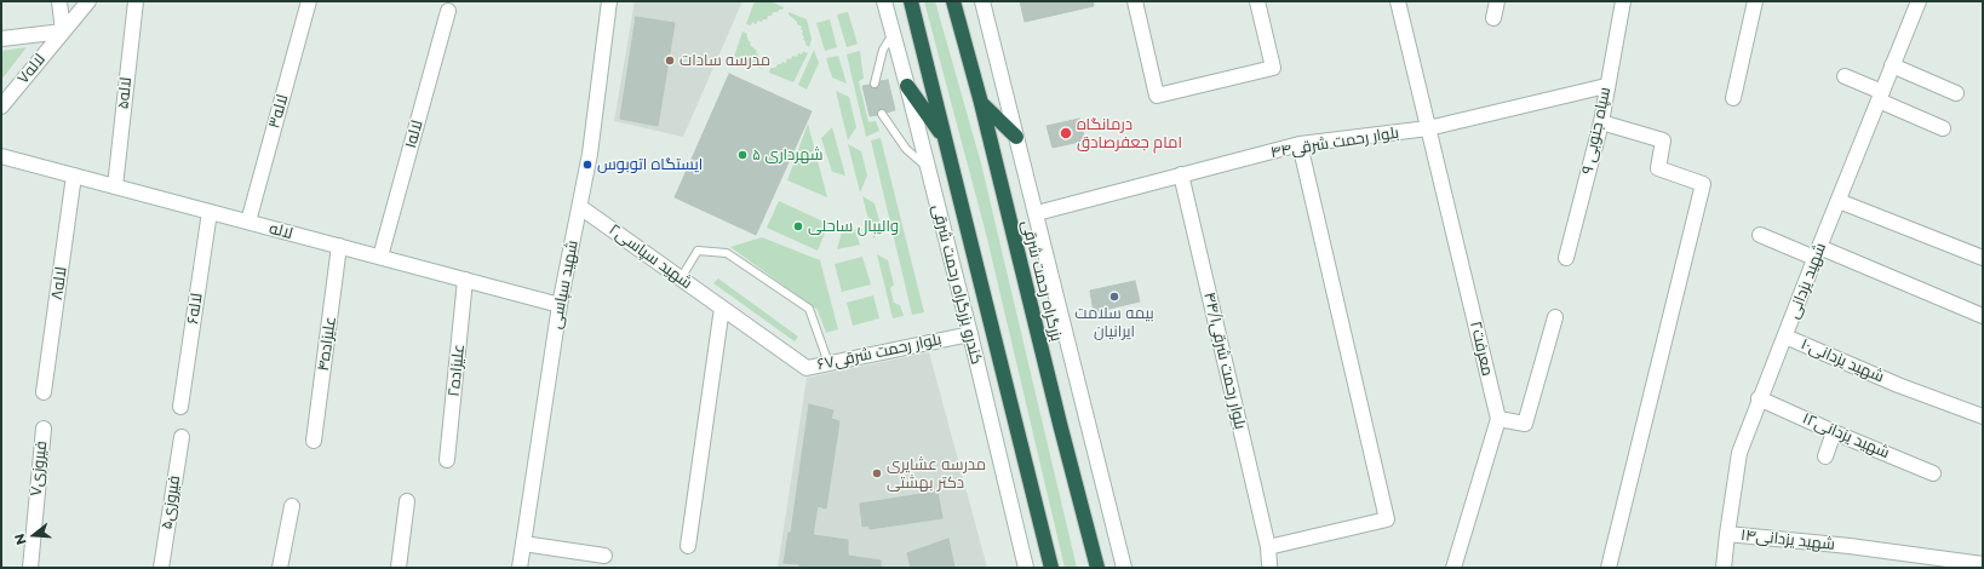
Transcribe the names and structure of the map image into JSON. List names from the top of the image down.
{
  "streets": {
    "highway": ["بزرگراه رحمت شرقی"],
    "street": [
      "لاله۷",
      "لاله۵",
      "۳لاله",
      "۹ سپاه جنوبی",
      "۱لاله",
      "۴۴بلوار رحمت شرقی",
      "لاله",
      "شهید سپاسی۲",
      "شهید یزدانی",
      "لاله۸",
      "شهید سپاسی",
      "کندرو بزرگراه رحمت شرقی",
      "۶لاله",
      "علیزاده۴",
      "معرفت۲",
      "بلوار رحمت شرقی۶۷",
      "بلوار رحمت شرقی۴۴/۱",
      "شهید یزدانی۱۰",
      "علیزاده۲",
      "شهید یزدانی۱۲",
      "فیروزی۷",
      "فیروزی۵",
      "شهید یزدانی۱۴"
    ]
  },
  "crossings": [
    ["لاله۵", "لاله"],
    ["۳لاله", "لاله"],
    ["۹ سپاه جنوبی", "۴۴بلوار رحمت شرقی"],
    ["۱لاله", "لاله"],
    ["۴۴بلوار رحمت شرقی", "معرفت۲"],
    ["۴۴بلوار رحمت شرقی", "بلوار رحمت شرقی۴۴/۱"],
    ["لاله", "لاله۸"],
    ["لاله", "شهید سپاسی"],
    ["لاله", "۶لاله"],
    ["لاله", "علیزاده۴"],
    ["لاله", "علیزاده۲"],
    ["شهید سپاسی۲", "شهید سپاسی"],
    ["شهید سپاسی۲", "بلوار رحمت شرقی۶۷"],
    ["شهید یزدانی", "شهید یزدانی۱۰"],
    ["شهید یزدانی", "شهید یزدانی۱۲"],
    ["شهید یزدانی", "شهید یزدانی۱۴"],
    ["کندرو بزرگراه رحمت شرقی", "بلوار رحمت شرقی۶۷"]
  ],
  "places": [
    "مدرسه سادات",
    "درمانگاه امام جعفرصادق",
    "شهرداری ۵",
    "ایستگاه اتوبوس",
    "والیبال ساحلی",
    "بیمه سلامت ایرانیان",
    "مدرسه عشایری دکتر بهشتی"
  ],
  "north": "left"
}
